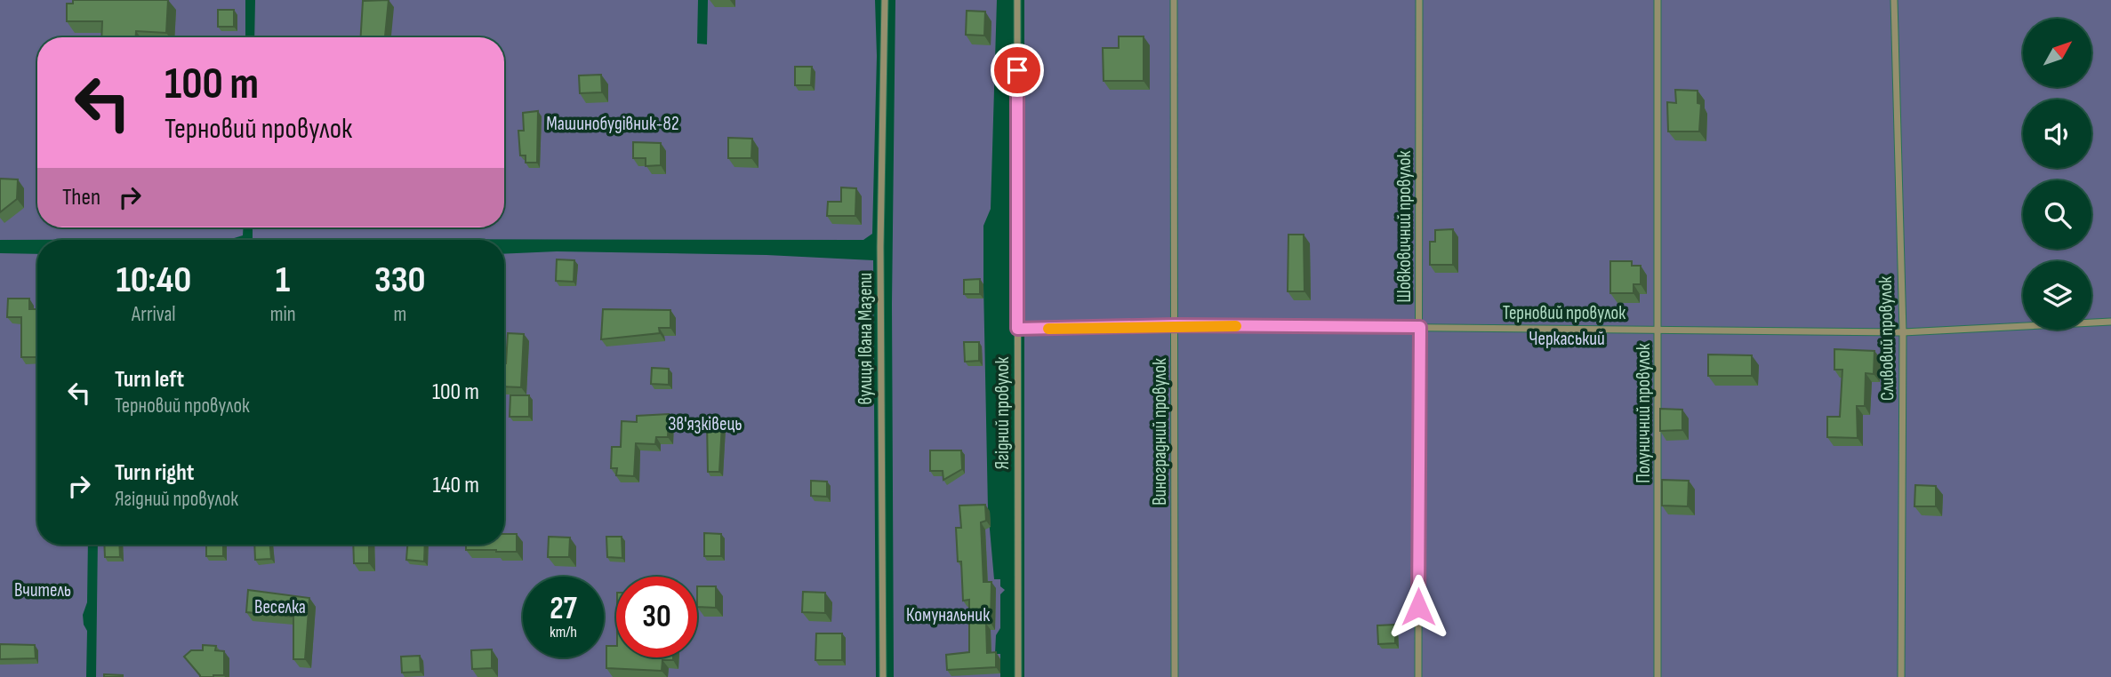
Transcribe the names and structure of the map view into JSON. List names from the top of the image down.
{
  "streets": {
    "street": [
      "Шовковичний провулок",
      "Терновий провулок",
      "вулиця Івана Мазепи",
      "Сливовий провулок",
      "Ягідний провулок",
      "Полуничний провулок",
      "Виноградний провулок"
    ]
  },
  "crossings": [
    ["Шовковичний провулок", "Терновий провулок"],
    ["Терновий провулок", "Сливовий провулок"],
    ["Терновий провулок", "Ягідний провулок"],
    ["Терновий провулок", "Полуничний провулок"],
    ["Терновий провулок", "Виноградний провулок"]
  ],
  "parks": [
    "Машинобудівник-82",
    "Черкаський",
    "Зв'язківець",
    "Вчитель",
    "Веселка",
    "Комунальник"
  ],
  "north": "top right",
  "page": {
    "turn": ["100 m", "Терновий провулок"],
    "then": "Then",
    "eta": [
      "10:40",
      "Arrival",
      "1",
      "min",
      "330",
      "m"
    ],
    "list": [
      {
        "name": "Turn left",
        "note": "Терновий провулок",
        "value": "100 m"
      },
      {
        "name": "Turn right",
        "note": "Ягідний провулок",
        "value": "140 m"
      }
    ],
    "speed": "27 km/h",
    "limit": "30"
  }
}
